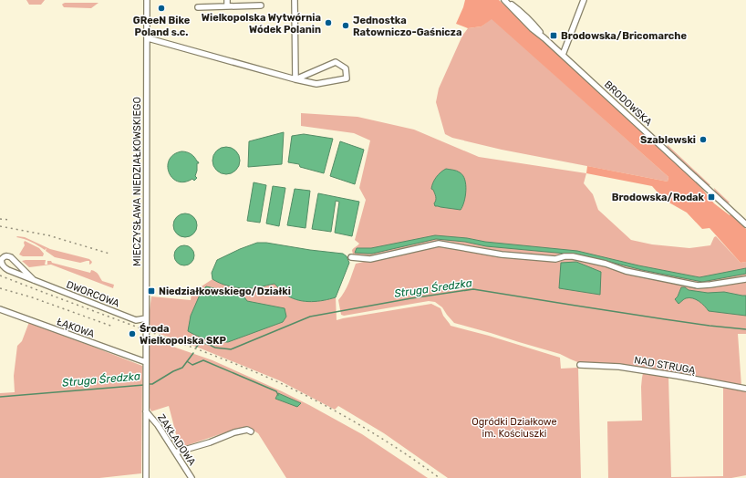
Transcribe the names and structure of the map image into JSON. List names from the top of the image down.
{
  "streets": {
    "street": [
      "BRODOWSKA",
      "MIECZYSŁAWA NIEDZIAŁKOWSKIEGO",
      "DWORCOWA",
      "ŁĄKOWA",
      "NAD STRUGĄ",
      "ZAKŁADOWA"
    ]
  },
  "crossings": [
    ["MIECZYSŁAWA NIEDZIAŁKOWSKIEGO", "DWORCOWA"],
    ["MIECZYSŁAWA NIEDZIAŁKOWSKIEGO", "ŁĄKOWA"],
    ["MIECZYSŁAWA NIEDZIAŁKOWSKIEGO", "ZAKŁADOWA"]
  ],
  "water": ["Struga Średzka"],
  "parks": ["Ogródki Działkowe im. Kościuszki"],
  "places": {
    "other": [
      "GReeN Bike Poland s.c.",
      "Wielkopolska Wytwórnia Wódek Polanin",
      "Jednostka Ratowniczo-Gaśnicza",
      "Szablewski",
      "Środa Wielkopolska SKP"
    ],
    "transit": ["Brodowska/Bricomarche", "Brodowska/Rodak", "Niedziałkowskiego/Działki"]
  }
}
